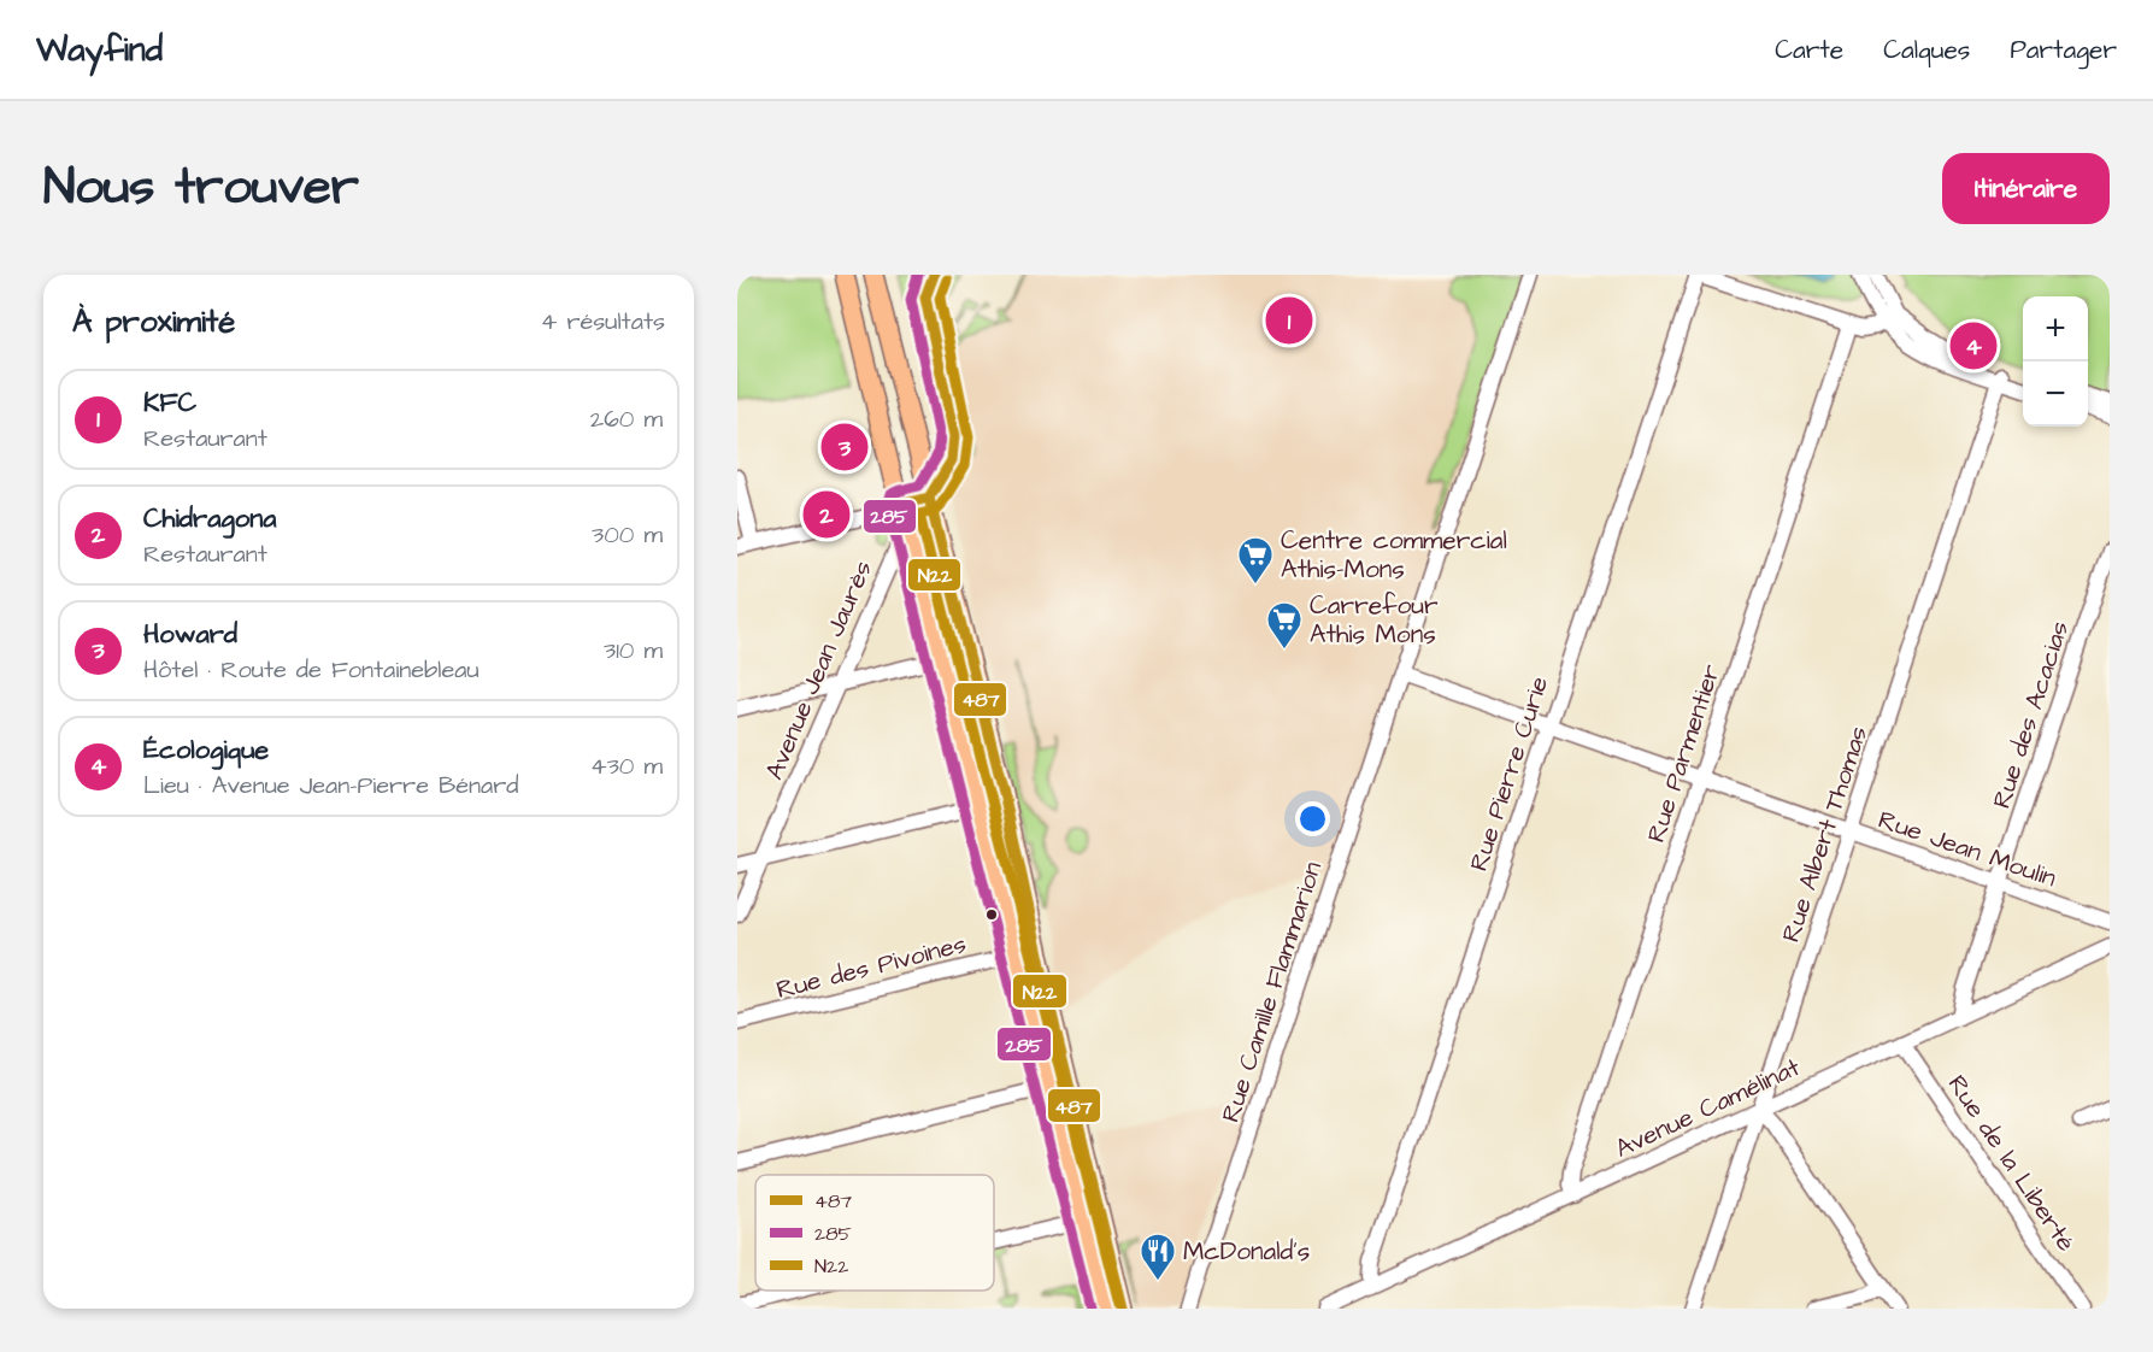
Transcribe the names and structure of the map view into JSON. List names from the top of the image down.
{
  "streets": {
    "street": [
      "Avenue Jean Jaurès",
      "Rue des Acacias",
      "Rue Parmentier",
      "Rue Pierre Curie",
      "Rue Albert Thomas",
      "Rue Jean Moulin",
      "Rue des Pivoines",
      "Rue Camille Flammarion",
      "Avenue Camélinat",
      "Rue de la Liberté"
    ]
  },
  "crossings": [
    ["Rue des Acacias", "Rue Jean Moulin"],
    ["Rue des Acacias", "Avenue Camélinat"],
    ["Rue Parmentier", "Rue Jean Moulin"],
    ["Rue Parmentier", "Avenue Camélinat"],
    ["Rue Pierre Curie", "Rue Jean Moulin"],
    ["Rue Pierre Curie", "Avenue Camélinat"],
    ["Rue Albert Thomas", "Rue Jean Moulin"],
    ["Rue Albert Thomas", "Avenue Camélinat"],
    ["Rue Jean Moulin", "Rue Camille Flammarion"],
    ["Avenue Camélinat", "Rue de la Liberté"]
  ],
  "places": {
    "supermarket": ["Centre commercial Athis-Mons", "Carrefour Athis Mons"],
    "restaurant": ["McDonald's"]
  },
  "lines": ["transit line 487", "transit line 285", "transit line N22"],
  "legend": ["487", "285", "N22"],
  "page": {
    "header": "Wayfind",
    "nav": ["Carte", "Calques", "Partager"],
    "title": "Nous trouver",
    "buttons": "Itinéraire",
    "heading": ["À proximité", "4 résultats"],
    "pins": [
      "1",
      "4",
      "3",
      "2"
    ],
    "map_buttons": ["+", "−"],
    "list": [
      {
        "mark": "1",
        "name": "KFC",
        "note": "Restaurant",
        "value": "260 m"
      },
      {
        "mark": "2",
        "name": "Chidragona",
        "note": "Restaurant",
        "value": "300 m"
      },
      {
        "mark": "3",
        "name": "Howard",
        "note": "Hôtel · Route de Fontainebleau",
        "value": "310 m"
      },
      {
        "mark": "4",
        "name": "Écologique",
        "note": "Lieu · Avenue Jean-Pierre Bénard",
        "value": "430 m"
      }
    ]
  }
}
